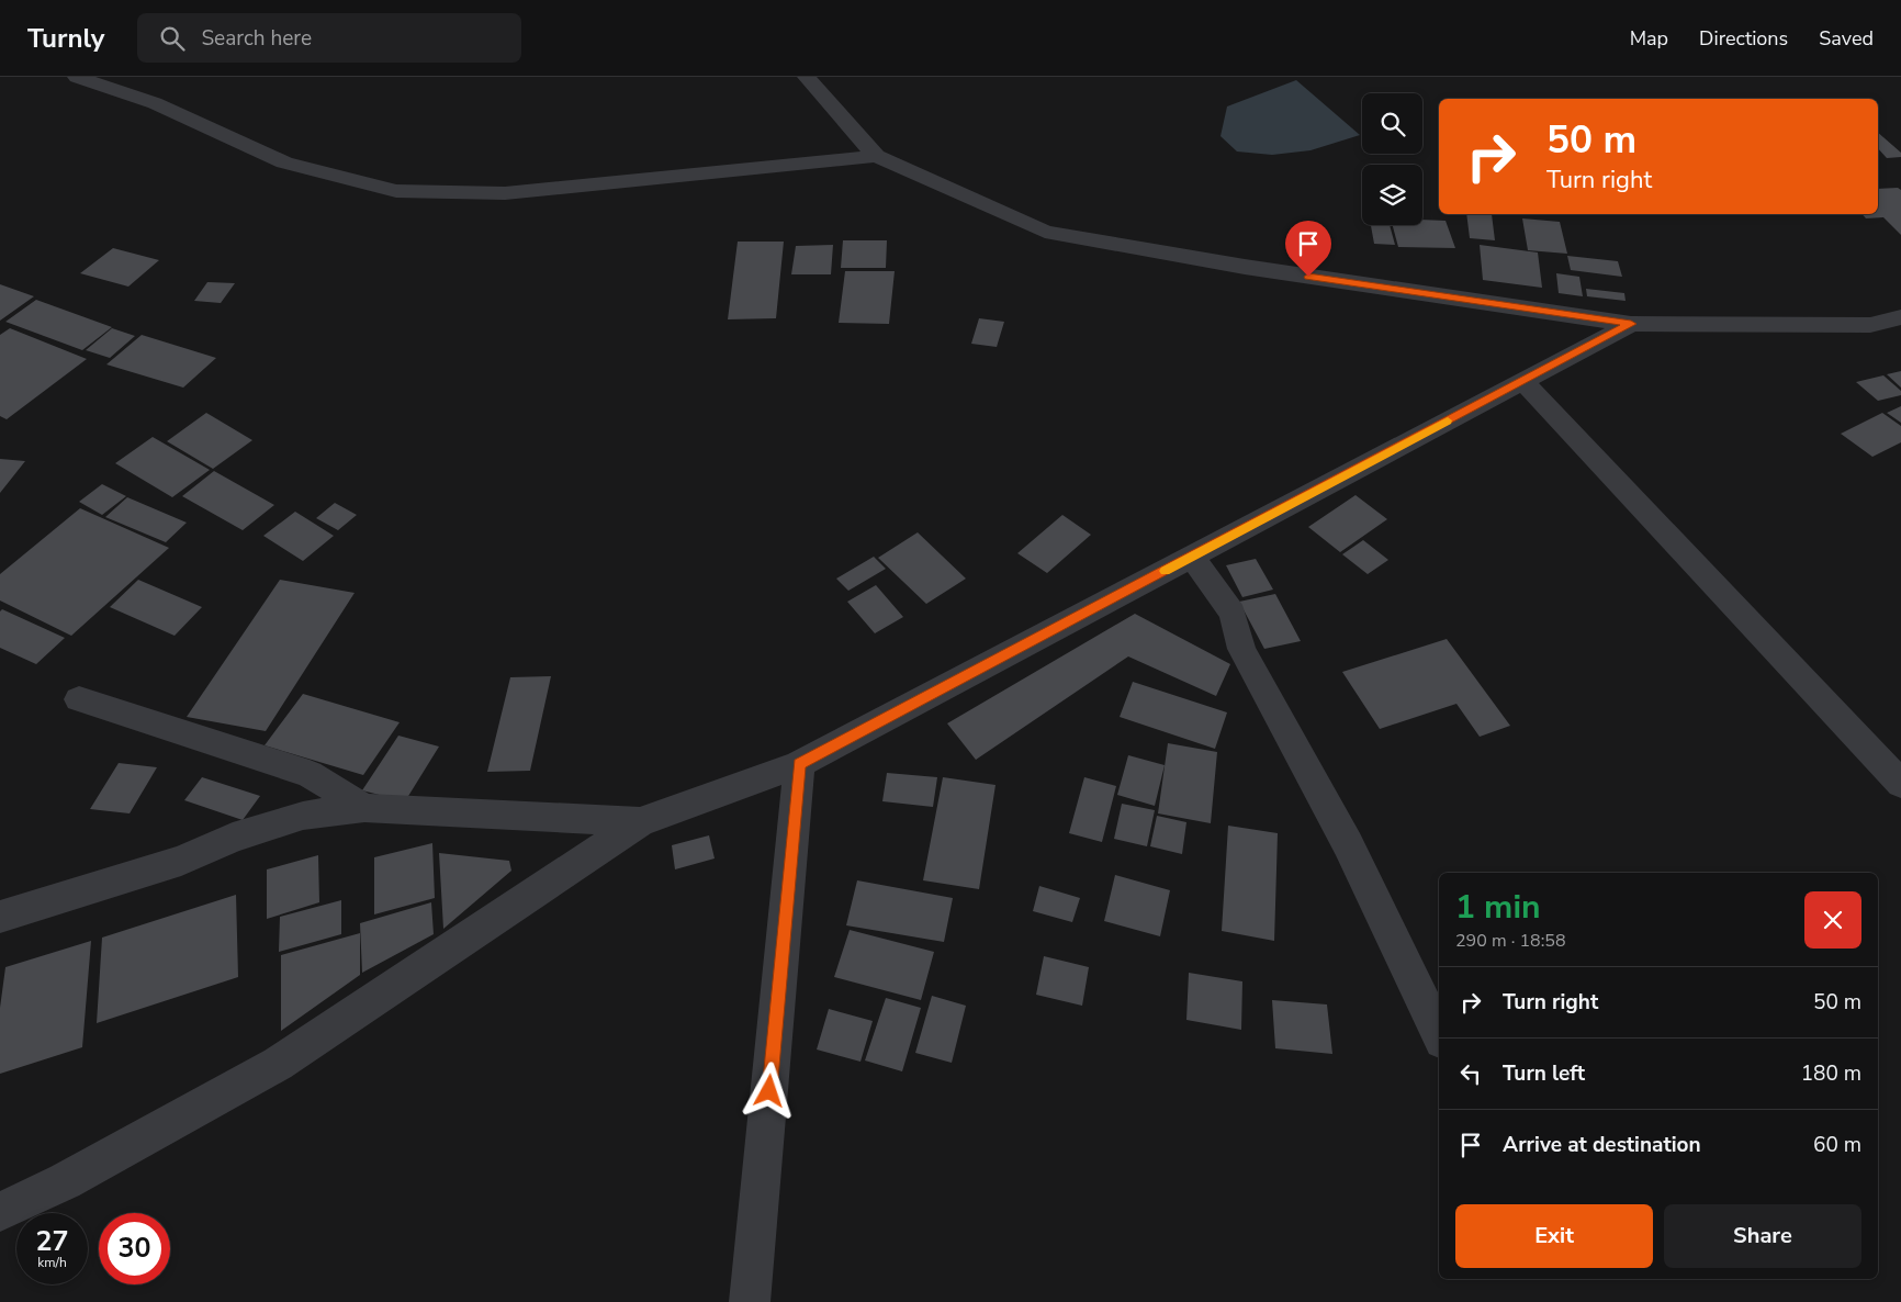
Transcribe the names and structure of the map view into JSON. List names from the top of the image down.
{
  "page": {
    "header": "Turnly",
    "search": "Search here",
    "nav": ["Map", "Directions", "Saved"],
    "turn": ["50 m", "Turn right"],
    "heading": ["1 min", "290 m · 18:58"],
    "list": [
      {
        "name": "Turn right",
        "value": "50 m"
      },
      {
        "name": "Turn left",
        "value": "180 m"
      },
      {
        "name": "Arrive at destination",
        "value": "60 m"
      }
    ],
    "buttons": ["Exit", "Share"],
    "speed": "27 km/h",
    "limit": "30"
  }
}
